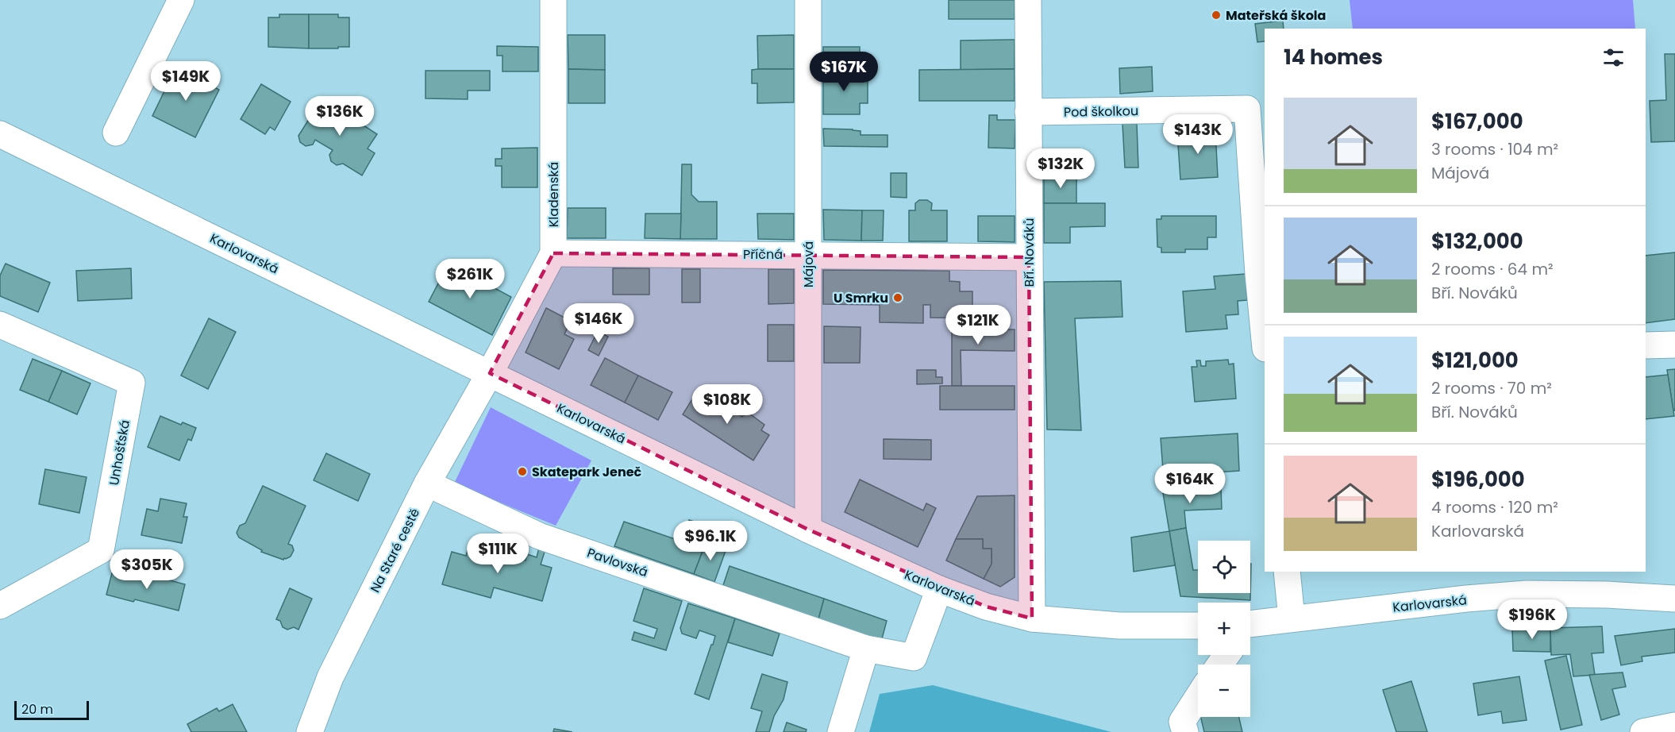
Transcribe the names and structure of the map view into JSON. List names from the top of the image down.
{
  "streets": {
    "street": [
      "Pod školkou",
      "Kladenská",
      "Bří. Nováků",
      "Karlovarská",
      "Příčná",
      "Májová",
      "Unhošťská",
      "Na Staré cestě",
      "Pavlovská"
    ]
  },
  "crossings": [
    ["Pod školkou", "Bří. Nováků"],
    ["Kladenská", "Karlovarská"],
    ["Kladenská", "Příčná"],
    ["Kladenská", "Na Staré cestě"],
    ["Bří. Nováků", "Karlovarská"],
    ["Bří. Nováků", "Příčná"],
    ["Karlovarská", "Májová"],
    ["Karlovarská", "Na Staré cestě"],
    ["Karlovarská", "Pavlovská"],
    ["Příčná", "Májová"],
    ["Na Staré cestě", "Pavlovská"]
  ],
  "places": ["Mateřská škola", "U Smrku", "Skatepark Jeneč"],
  "scale_bar": "20 m",
  "page": {
    "heading": "14 homes",
    "price": [
      "$167K",
      "$149K",
      "$136K",
      "$143K",
      "$132K",
      "$261K",
      "$146K",
      "$121K",
      "$108K",
      "$164K",
      "$96.1K",
      "$111K",
      "$305K",
      "$196K"
    ],
    "list": [
      {
        "name": "$167,000",
        "note": "3 rooms · 104 m² · Májová"
      },
      {
        "name": "$132,000",
        "note": "2 rooms · 64 m² · Bří. Nováků"
      },
      {
        "name": "$121,000",
        "note": "2 rooms · 70 m² · Bří. Nováků"
      },
      {
        "name": "$196,000",
        "note": "4 rooms · 120 m² · Karlovarská"
      }
    ],
    "map_buttons": ["+", "−"],
    "scale": "20 m"
  }
}
